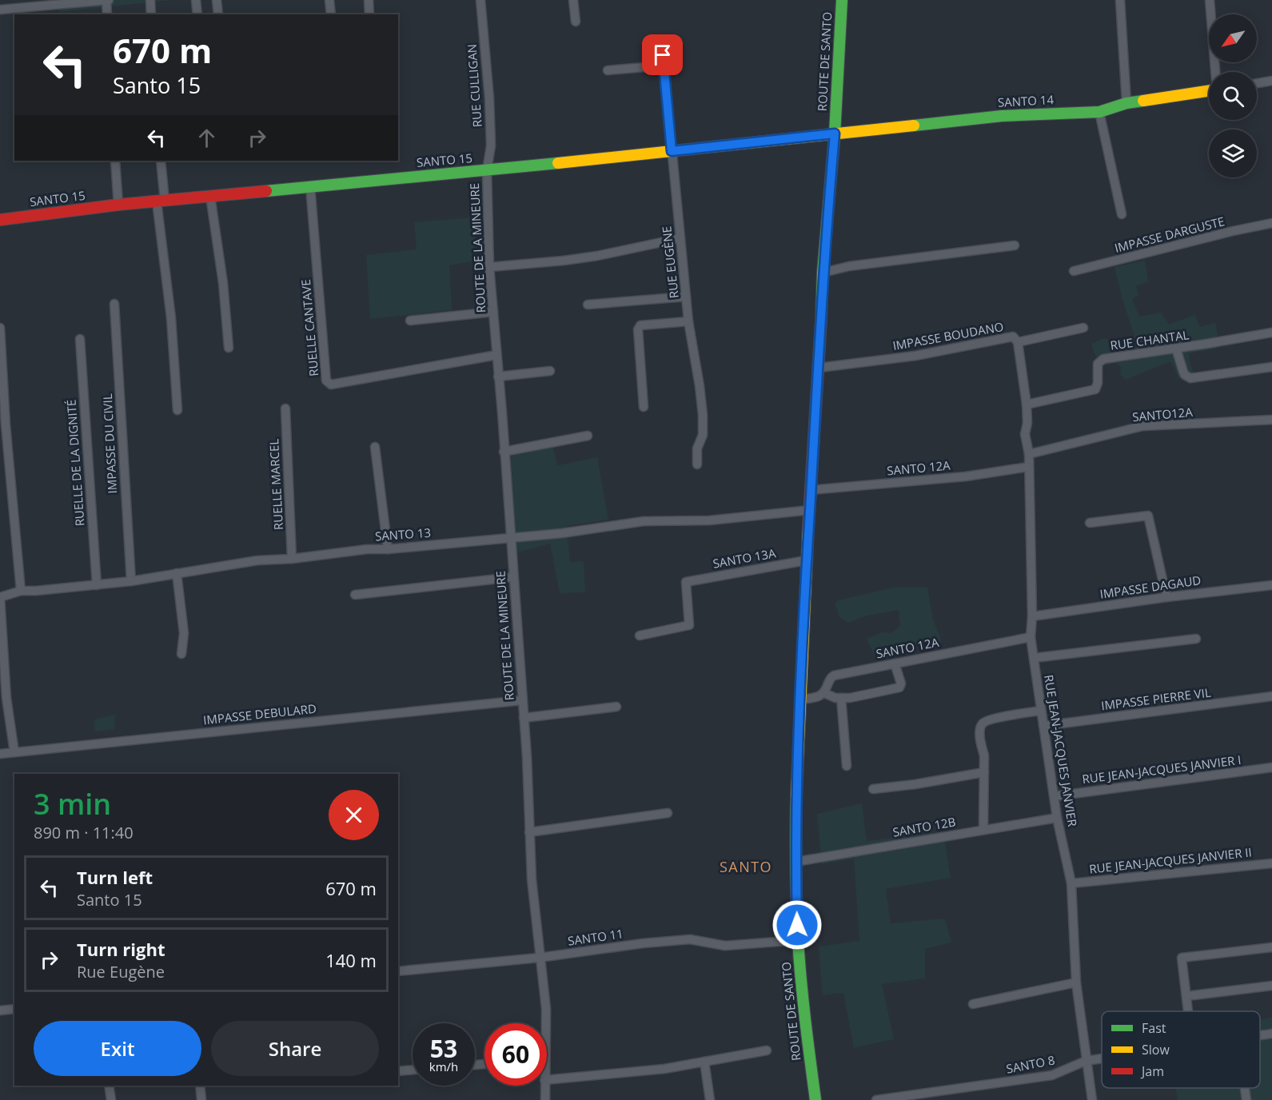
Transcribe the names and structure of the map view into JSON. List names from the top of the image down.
{
  "streets": {
    "street": [
      "ROUTE DE SANTO",
      "RUE CULLIGAN",
      "SANTO 14",
      "SANTO 15",
      "IMPASSE DARGUSTE",
      "ROUTE DE LA MINEURE",
      "RUE EUGÈNE",
      "RUELLE CANTAVE",
      "IMPASSE BOUDANO",
      "RUE CHANTAL",
      "SANTO12A",
      "IMPASSE DU CIVIL",
      "RUELLE DE LA DIGNITÉ",
      "SANTO 12A",
      "RUELLE MARCEL",
      "SANTO 13",
      "SANTO 13A",
      "IMPASSE DAGAUD",
      "IMPASSE PIERRE VIL",
      "IMPASSE DEBULARD",
      "RUE JEAN-JACQUES JANVIER",
      "RUE JEAN-JACQUES JANVIER I",
      "SANTO 12B",
      "RUE JEAN-JACQUES JANVIER II",
      "SANTO 11",
      "SANTO 8"
    ]
  },
  "crossings": [
    ["ROUTE DE SANTO", "SANTO 14"],
    ["ROUTE DE SANTO", "SANTO 15"],
    ["ROUTE DE SANTO", "IMPASSE BOUDANO"],
    ["ROUTE DE SANTO", "SANTO 12A"],
    ["ROUTE DE SANTO", "SANTO 13"],
    ["ROUTE DE SANTO", "SANTO 13A"],
    ["ROUTE DE SANTO", "SANTO 12B"],
    ["ROUTE DE SANTO", "SANTO 11"],
    ["RUE CULLIGAN", "SANTO 15"],
    ["RUE CULLIGAN", "ROUTE DE LA MINEURE"],
    ["SANTO 14", "SANTO 15"],
    ["SANTO 15", "ROUTE DE LA MINEURE"],
    ["SANTO 15", "RUE EUGÈNE"],
    ["SANTO 15", "RUELLE CANTAVE"],
    ["ROUTE DE LA MINEURE", "RUELLE CANTAVE"],
    ["ROUTE DE LA MINEURE", "SANTO 13"],
    ["ROUTE DE LA MINEURE", "IMPASSE DEBULARD"],
    ["ROUTE DE LA MINEURE", "SANTO 11"],
    ["IMPASSE BOUDANO", "RUE CHANTAL"],
    ["IMPASSE BOUDANO", "RUE JEAN-JACQUES JANVIER"],
    ["RUE CHANTAL", "RUE JEAN-JACQUES JANVIER"],
    ["SANTO12A", "RUE JEAN-JACQUES JANVIER"],
    ["IMPASSE DU CIVIL", "SANTO 13"],
    ["RUELLE DE LA DIGNITÉ", "SANTO 13"],
    ["SANTO 12A", "RUE JEAN-JACQUES JANVIER"],
    ["RUELLE MARCEL", "SANTO 13"],
    ["IMPASSE DAGAUD", "RUE JEAN-JACQUES JANVIER"],
    ["IMPASSE PIERRE VIL", "RUE JEAN-JACQUES JANVIER"],
    ["RUE JEAN-JACQUES JANVIER", "RUE JEAN-JACQUES JANVIER I"],
    ["RUE JEAN-JACQUES JANVIER", "SANTO 12B"],
    ["RUE JEAN-JACQUES JANVIER", "RUE JEAN-JACQUES JANVIER II"],
    ["RUE JEAN-JACQUES JANVIER", "SANTO 8"]
  ],
  "districts": ["SANTO"],
  "legend": ["Fast", "Slow", "Jam"],
  "north": "bottom left",
  "page": {
    "turn": ["670 m", "Santo 15"],
    "heading": ["3 min", "890 m · 11:40"],
    "list": [
      {
        "name": "Turn left",
        "note": "Santo 15",
        "value": "670 m"
      },
      {
        "name": "Turn right",
        "note": "Rue Eugène",
        "value": "140 m"
      }
    ],
    "buttons": ["Exit", "Share"],
    "speed": "53 km/h",
    "limit": "60"
  }
}
